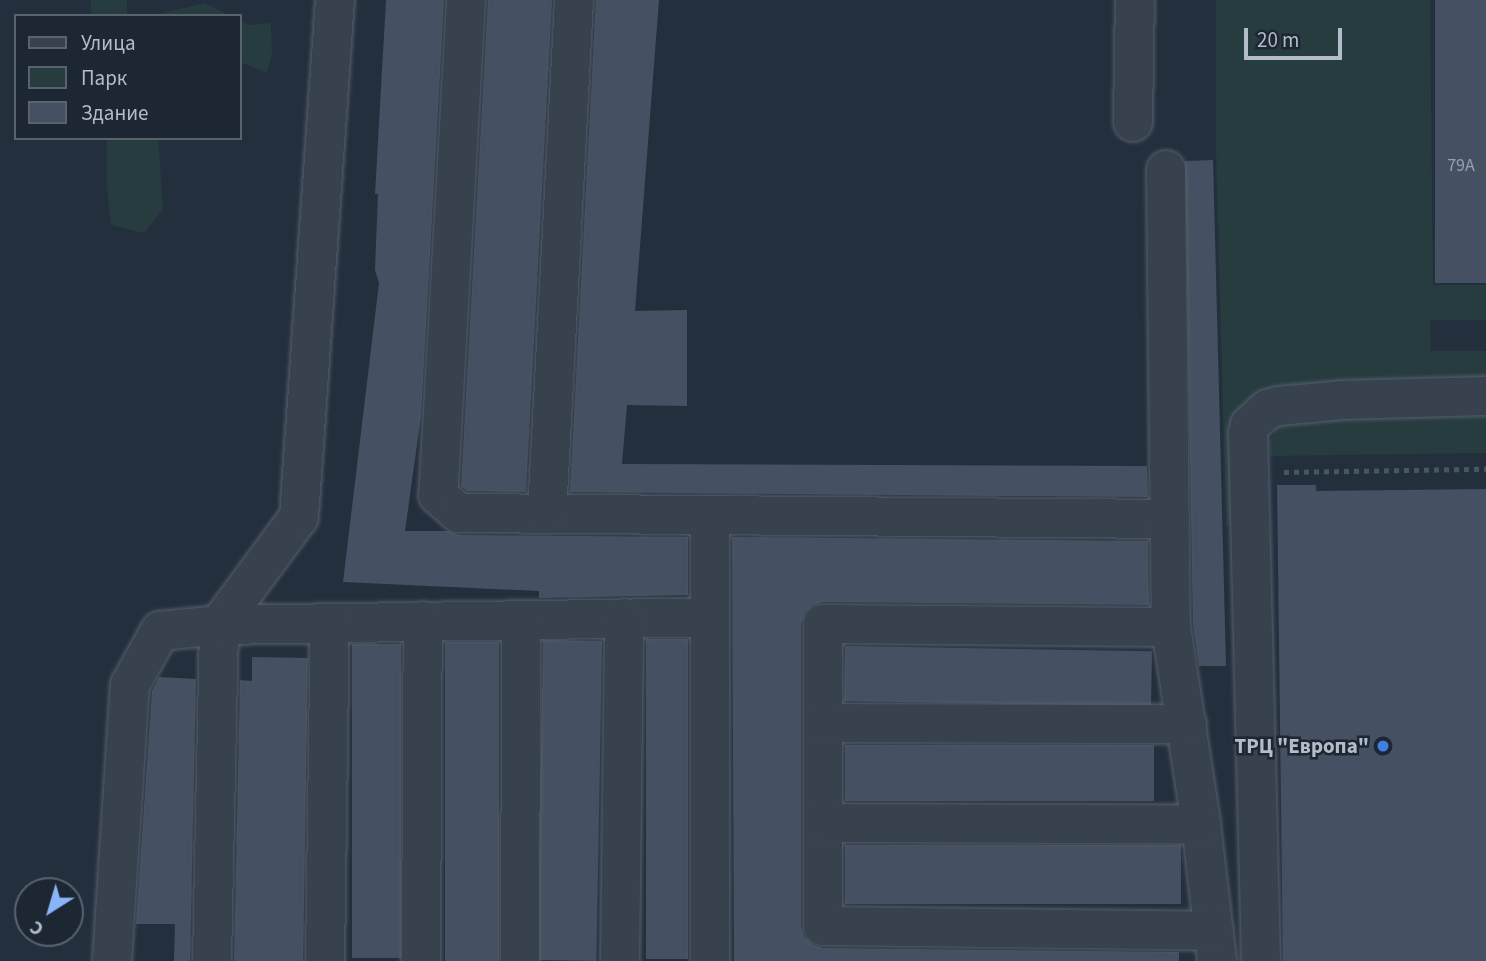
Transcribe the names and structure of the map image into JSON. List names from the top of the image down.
{
  "places": ["ТРЦ \"Европа\""],
  "house_numbers": ["79А"],
  "legend": ["Улица", "Парк", "Здание"],
  "scale_bar": "20 m",
  "north": "bottom left"
}
